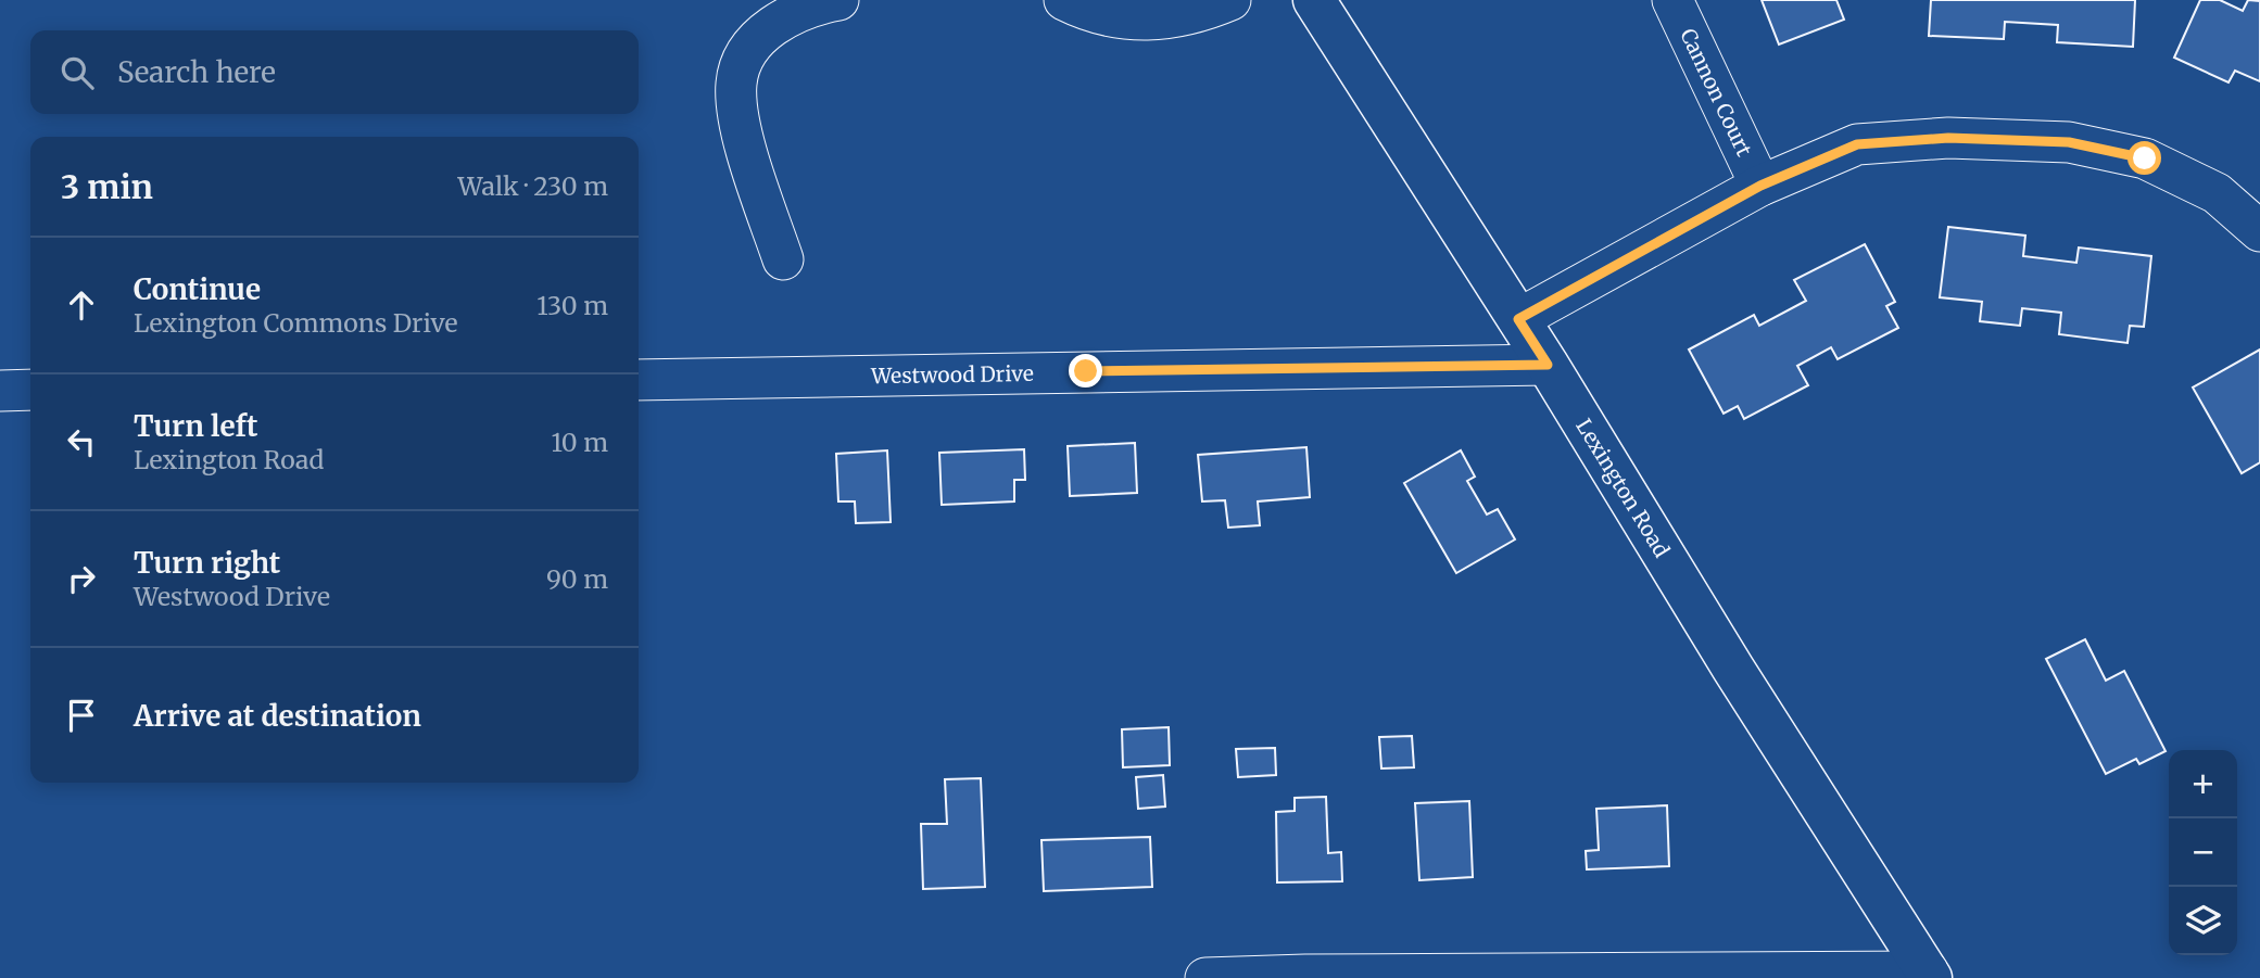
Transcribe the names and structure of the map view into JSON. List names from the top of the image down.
{
  "streets": {
    "main road": ["Lexington Road"],
    "street": ["Cannon Court", "Westwood Drive"]
  },
  "crossings": [
    ["Westwood Drive", "Lexington Road"]
  ],
  "page": {
    "search": "Search here",
    "heading": ["3 min", "Walk · 230 m"],
    "list": [
      ["Continue", "Lexington Commons Drive", "130 m"],
      ["Turn left", "Lexington Road", "10 m"],
      ["Turn right", "Westwood Drive", "90 m"],
      "Arrive at destination"
    ],
    "map_buttons": ["+", "−"]
  }
}
